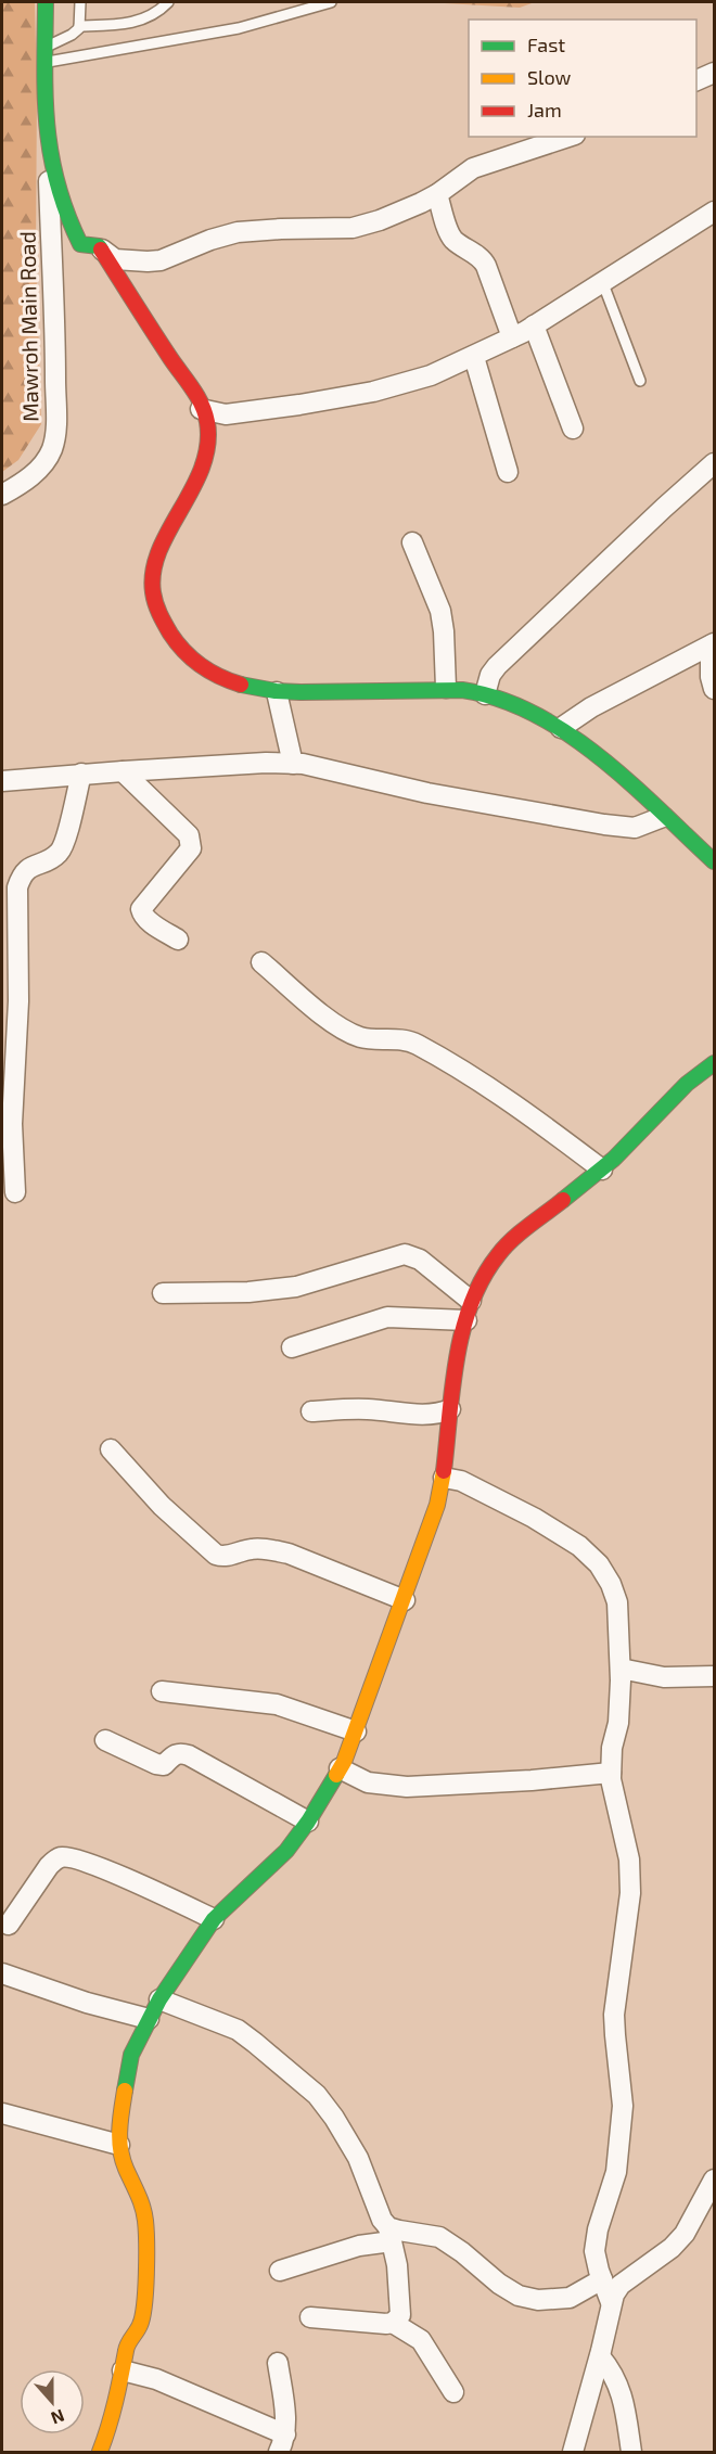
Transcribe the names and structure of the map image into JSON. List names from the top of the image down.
{
  "streets": {
    "street": ["Mawroh Main Road"]
  },
  "legend": ["Fast", "Slow", "Jam"],
  "north": "bottom"
}
